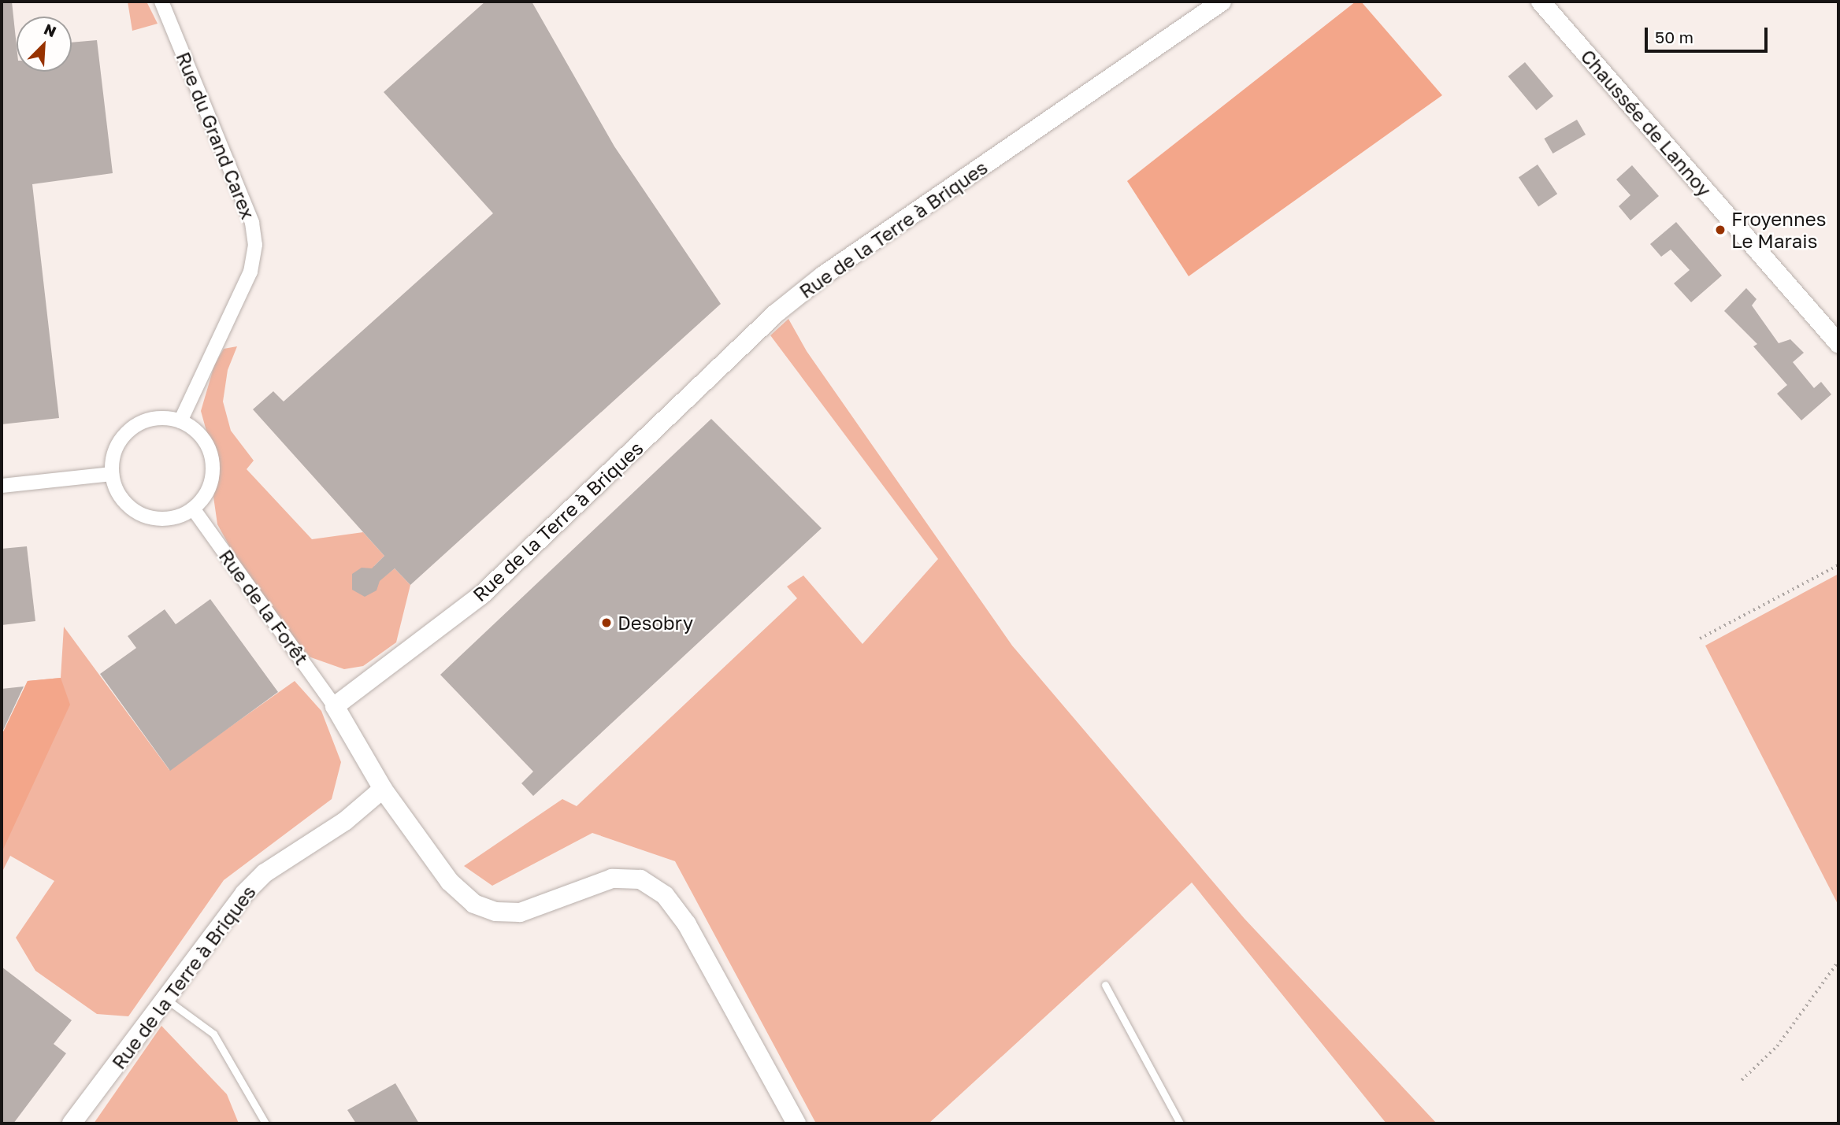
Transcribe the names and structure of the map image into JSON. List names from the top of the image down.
{
  "streets": {
    "main road": ["Chaussée de Lannoy", "Rue de la Terre à Briques"],
    "street": ["Rue du Grand Carex", "Rue de la Forêt"]
  },
  "crossings": [
    ["Rue du Grand Carex", "Rue de la Forêt"],
    ["Rue de la Terre à Briques", "Rue de la Forêt"]
  ],
  "places": ["Froyennes Le Marais", "Desobry"],
  "scale_bar": "50 m",
  "north": "top right"
}
